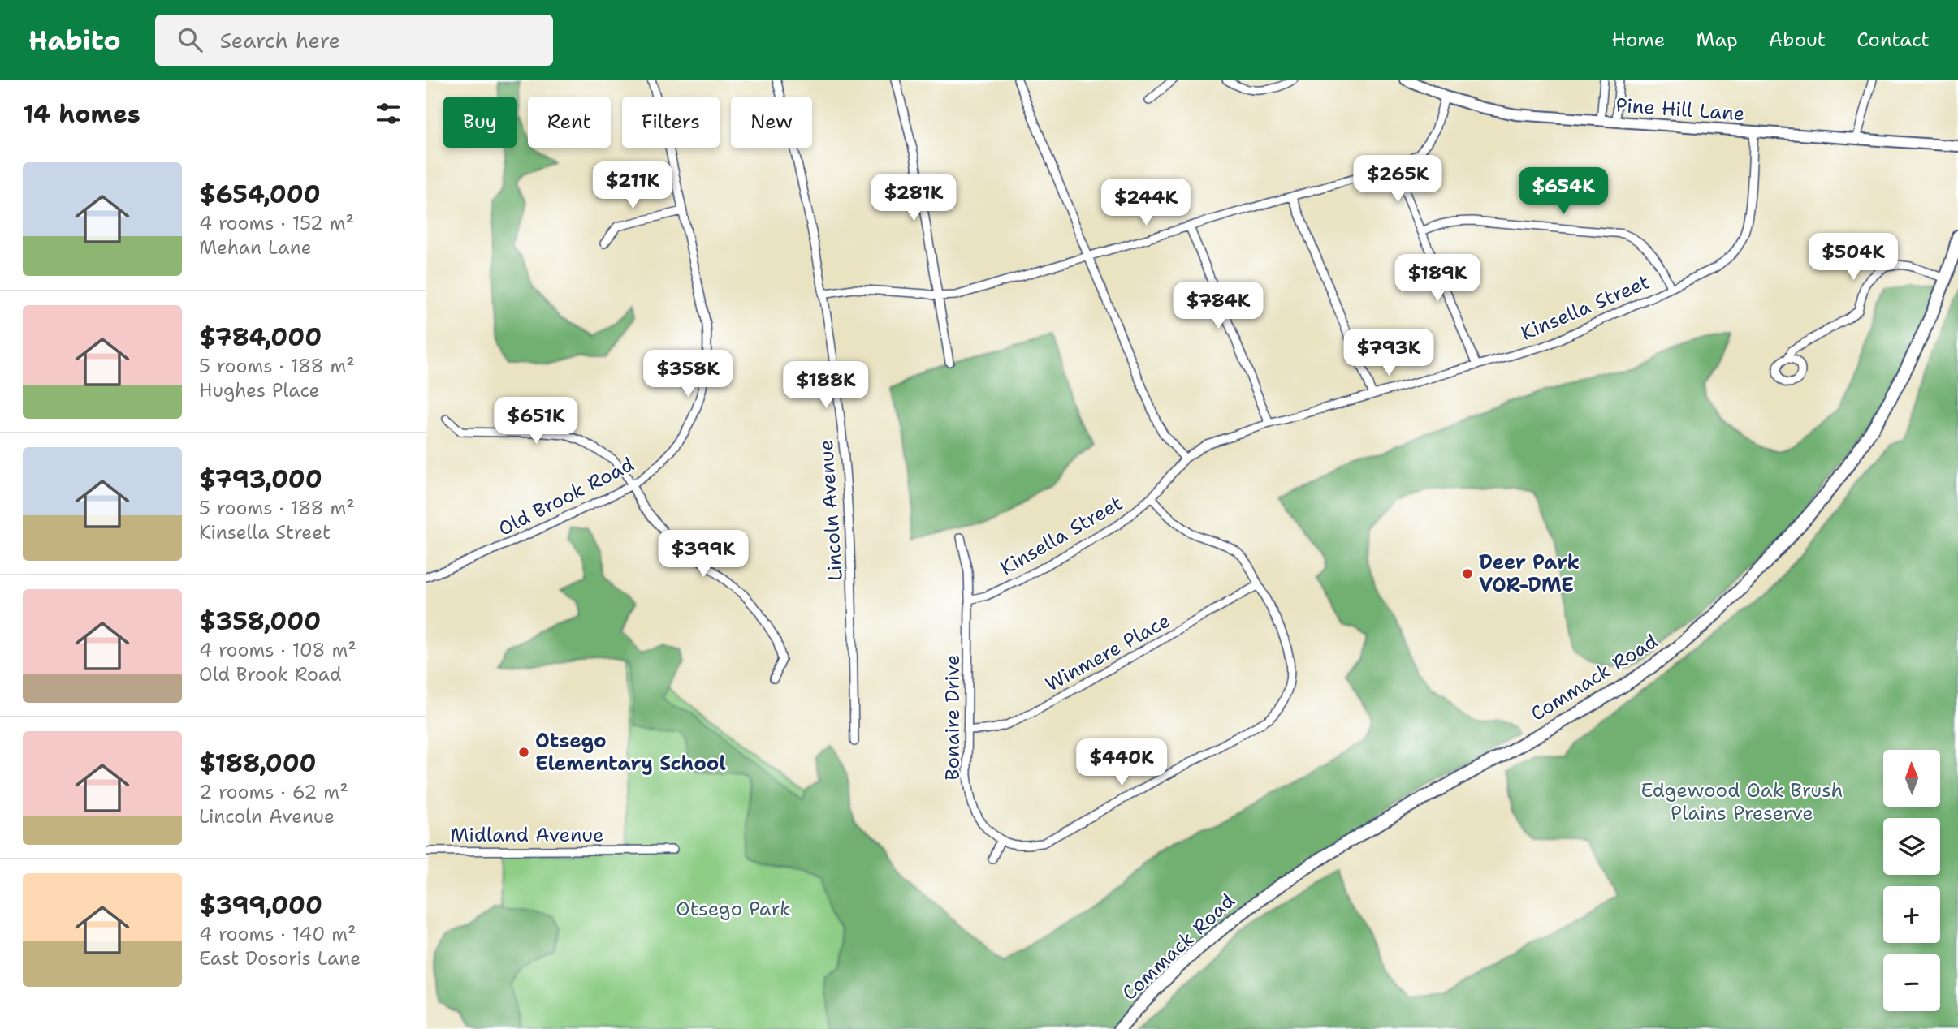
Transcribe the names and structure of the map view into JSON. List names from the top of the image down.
{
  "streets": {
    "main road": ["Commack Road"],
    "street": [
      "Pine Hill Lane",
      "Kinsella Street",
      "Old Brook Road",
      "Lincoln Avenue",
      "Winmere Place",
      "Bonaire Drive",
      "Midland Avenue"
    ]
  },
  "crossings": [
    ["Pine Hill Lane", "Kinsella Street"],
    ["Kinsella Street", "Bonaire Drive"],
    ["Winmere Place", "Bonaire Drive"]
  ],
  "parks": ["Edgewood Oak Brush Plains Preserve", "Otsego Park"],
  "places": ["Deer Park VOR-DME", "Otsego Elementary School"],
  "north": "top",
  "page": {
    "header": "Habito",
    "search": "Search here",
    "nav": [
      "Home",
      "Map",
      "About",
      "Contact"
    ],
    "heading": "14 homes",
    "chip": [
      "Buy",
      "Rent",
      "Filters",
      "New"
    ],
    "list": [
      {
        "name": "$654,000",
        "note": "4 rooms · 152 m² · Mehan Lane"
      },
      {
        "name": "$784,000",
        "note": "5 rooms · 188 m² · Hughes Place"
      },
      {
        "name": "$793,000",
        "note": "5 rooms · 188 m² · Kinsella Street"
      },
      {
        "name": "$358,000",
        "note": "4 rooms · 108 m² · Old Brook Road"
      },
      {
        "name": "$188,000",
        "note": "2 rooms · 62 m² · Lincoln Avenue"
      },
      {
        "name": "$399,000",
        "note": "4 rooms · 140 m² · East Dosoris Lane"
      }
    ],
    "price": [
      "$265K",
      "$211K",
      "$654K",
      "$281K",
      "$244K",
      "$504K",
      "$189K",
      "$784K",
      "$793K",
      "$358K",
      "$188K",
      "$651K",
      "$399K",
      "$440K"
    ],
    "map_buttons": ["+", "−"]
  }
}
